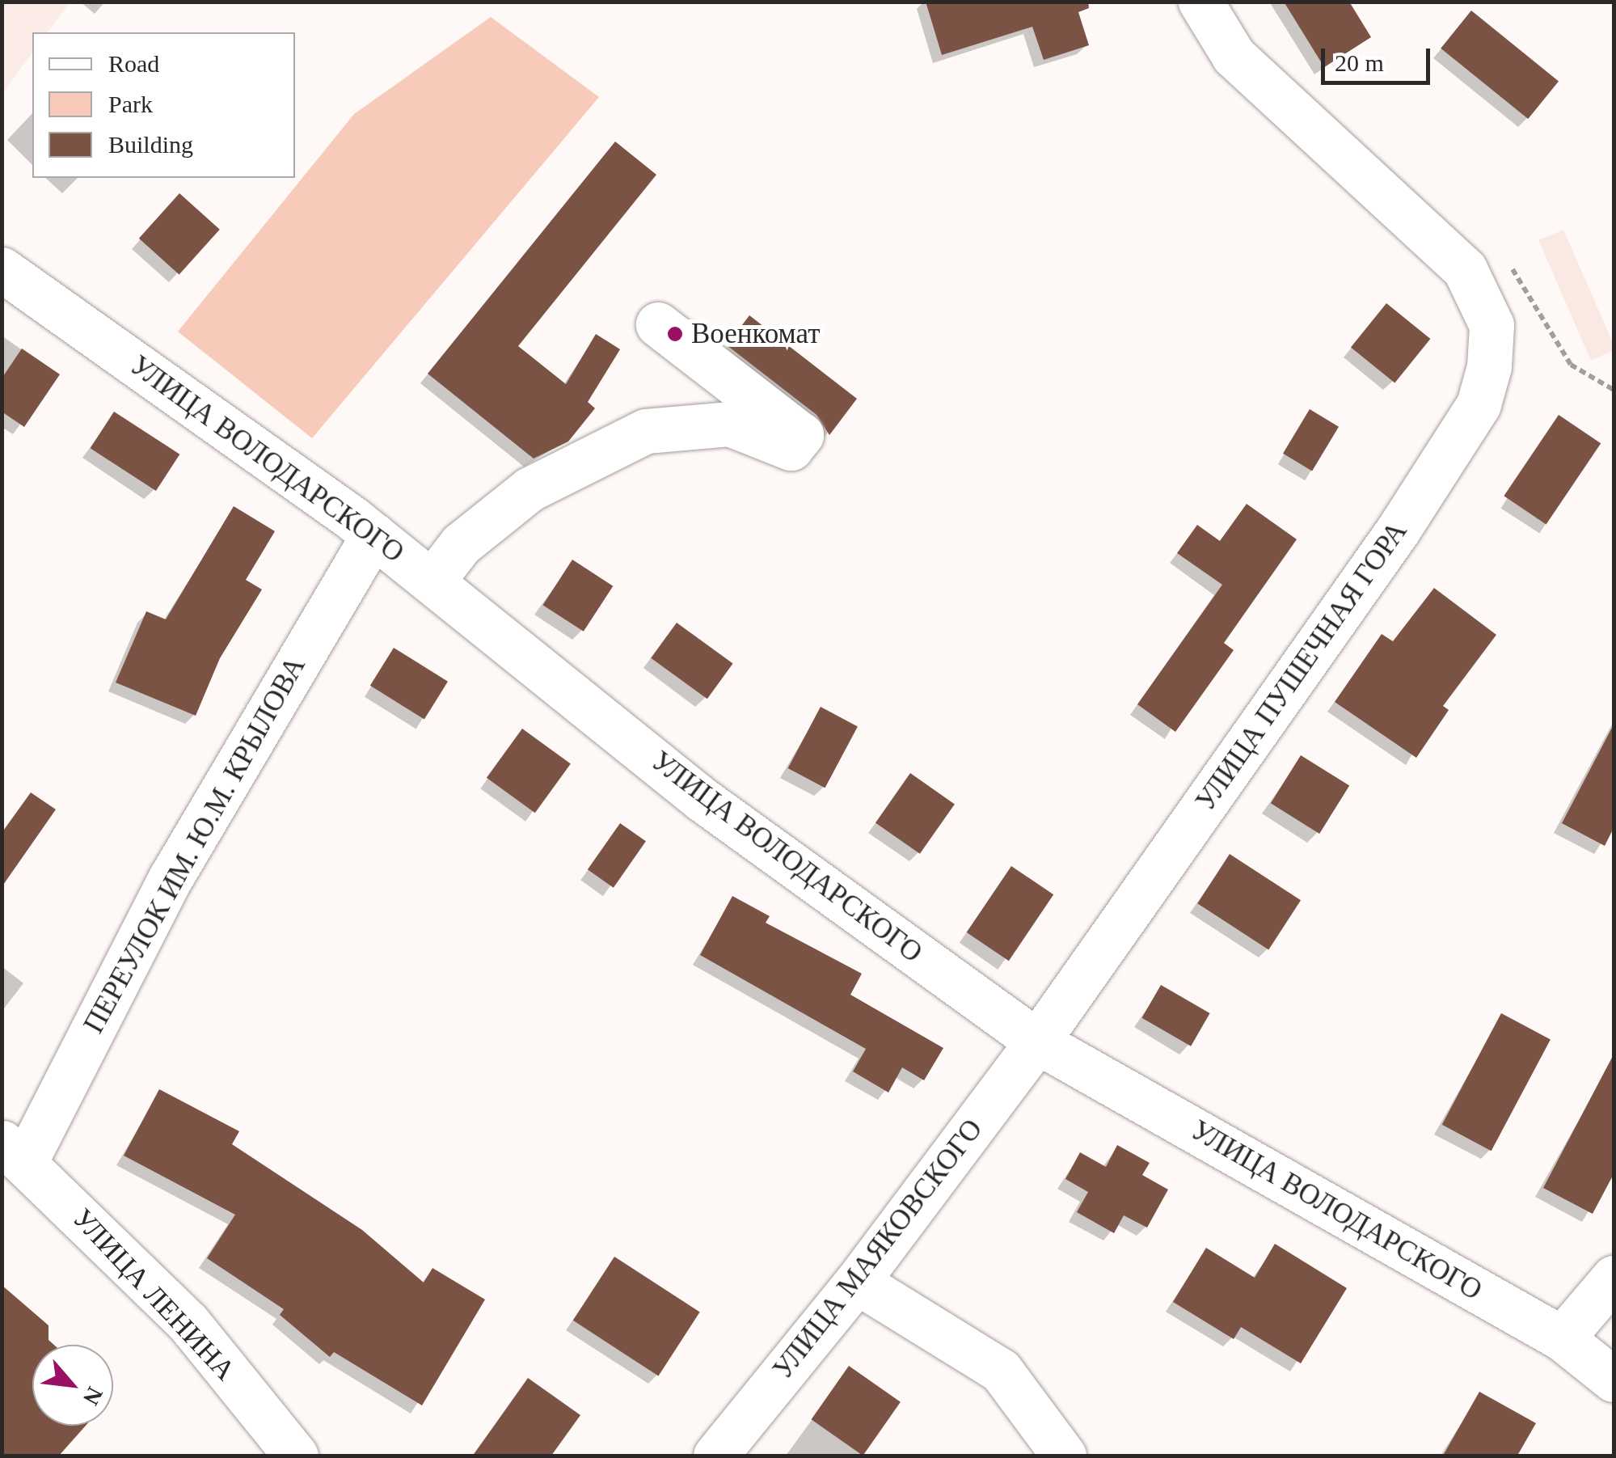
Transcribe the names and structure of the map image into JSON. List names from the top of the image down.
{
  "streets": {
    "street": [
      "УЛИЦА ВОЛОДАРСКОГО",
      "УЛИЦА ПУШЕЧНАЯ ГОРА",
      "ПЕРЕУЛОК ИМ. Ю.М. КРЫЛОВА",
      "УЛИЦА МАЯКОВСКОГО",
      "УЛИЦА ЛЕНИНА"
    ]
  },
  "crossings": [
    ["УЛИЦА ВОЛОДАРСКОГО", "УЛИЦА ПУШЕЧНАЯ ГОРА"],
    ["УЛИЦА ВОЛОДАРСКОГО", "ПЕРЕУЛОК ИМ. Ю.М. КРЫЛОВА"],
    ["УЛИЦА ВОЛОДАРСКОГО", "УЛИЦА МАЯКОВСКОГО"],
    ["УЛИЦА ПУШЕЧНАЯ ГОРА", "УЛИЦА МАЯКОВСКОГО"],
    ["ПЕРЕУЛОК ИМ. Ю.М. КРЫЛОВА", "УЛИЦА ЛЕНИНА"]
  ],
  "places": ["Военкомат"],
  "legend": ["Road", "Park", "Building"],
  "scale_bar": "20 m",
  "north": "bottom right"
}
